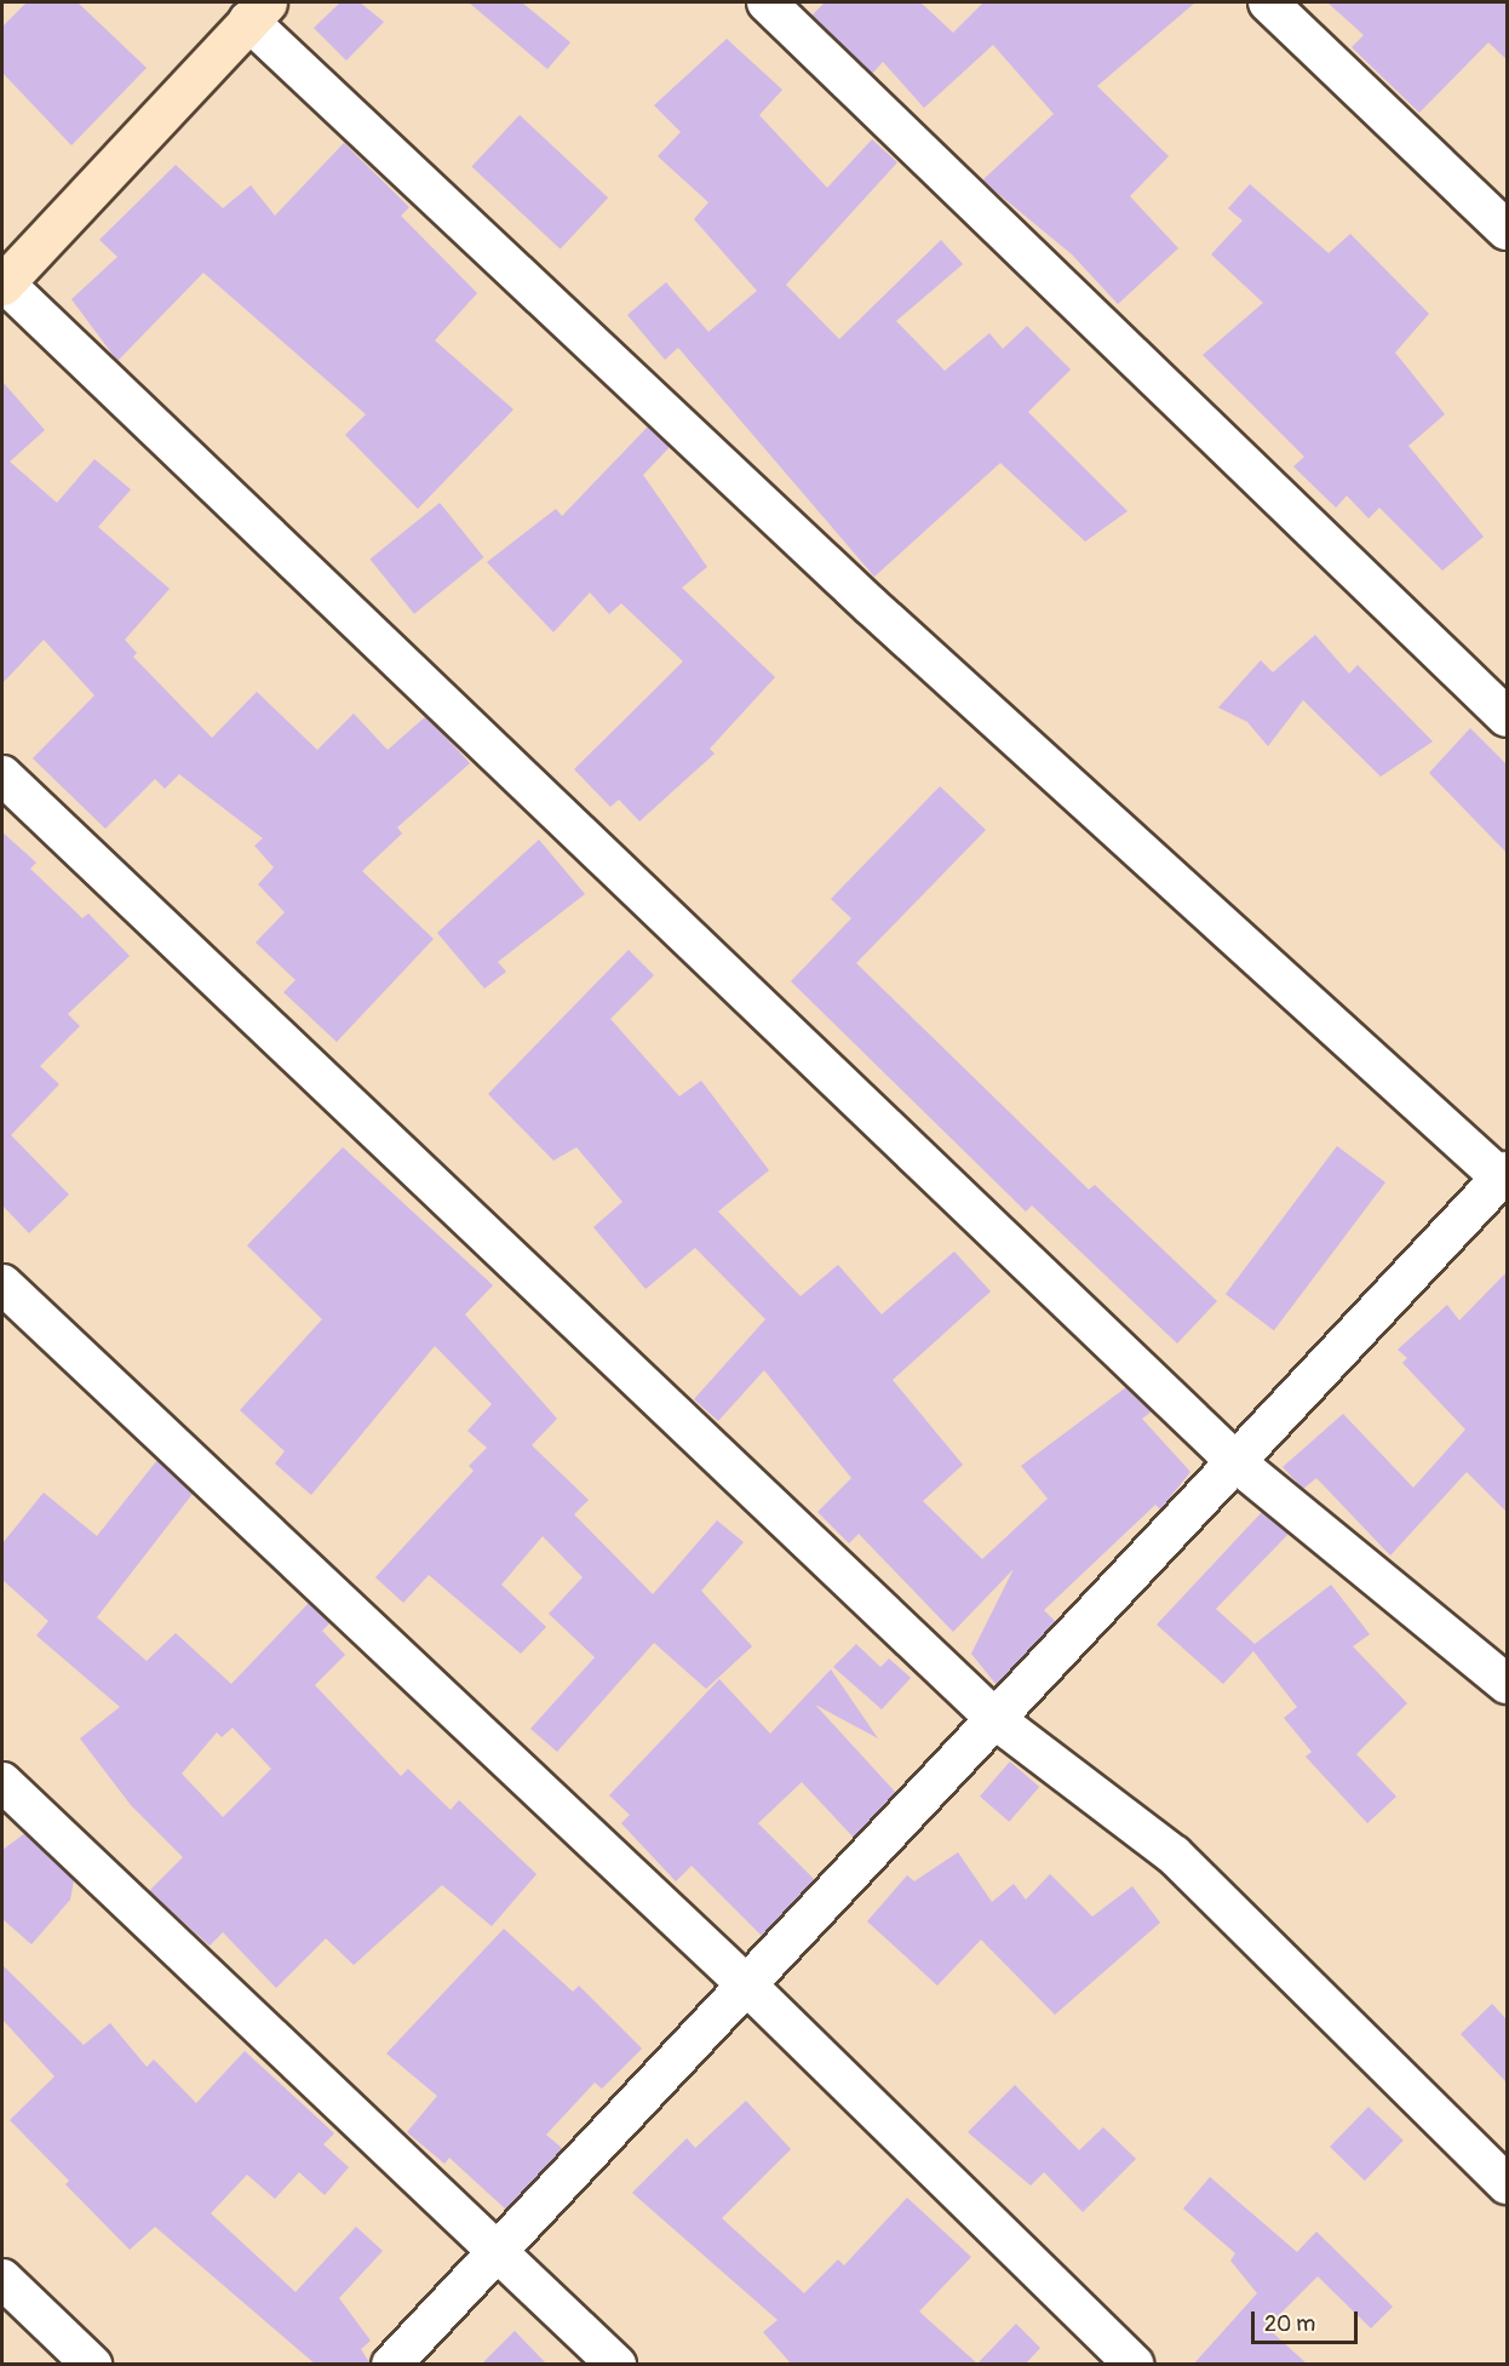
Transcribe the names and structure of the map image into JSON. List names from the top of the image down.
{
  "scale_bar": "20 m"
}
